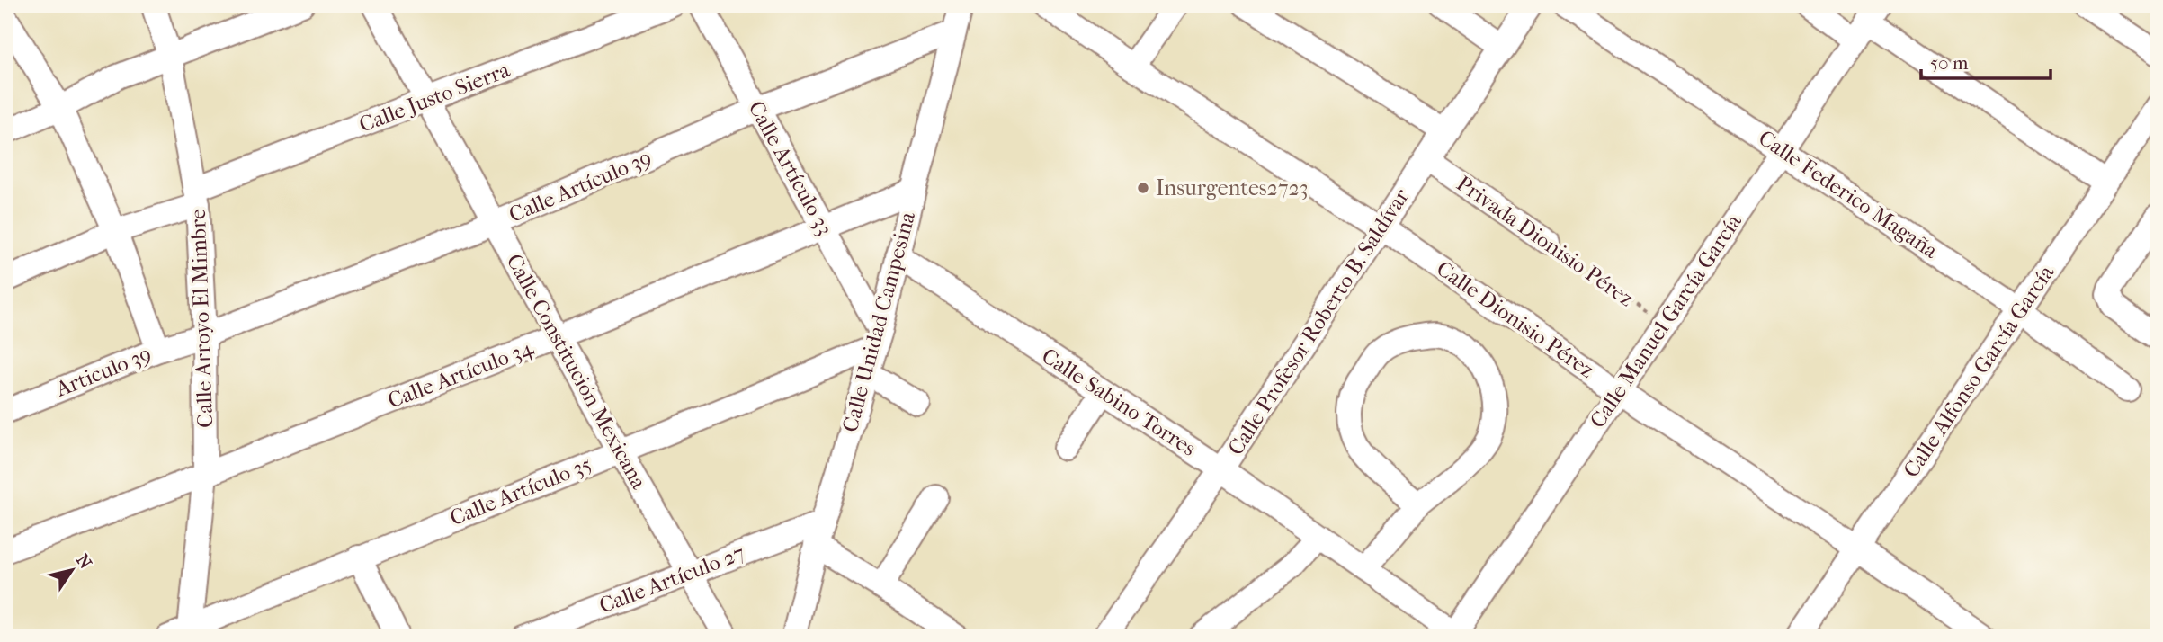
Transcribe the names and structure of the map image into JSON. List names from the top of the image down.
{
  "streets": {
    "street": [
      "Calle Justo Sierra",
      "Calle Artículo 33",
      "Calle Artículo 39",
      "Calle Federico Magaña",
      "Privada Dionisio Pérez",
      "Calle Arroyo El Mimbre",
      "Calle Dionisio Pérez",
      "Calle Manuel García García",
      "Calle Unidad Campesina",
      "Calle Profesor Roberto B. Saldívar",
      "Articulo 39",
      "Calle Constitución Mexicana",
      "Calle Alfonso García García",
      "Calle Artículo 34",
      "Calle Sabino Torres",
      "Calle Artículo 35",
      "Calle Artículo 27"
    ]
  },
  "crossings": [
    ["Calle Justo Sierra", "Calle Arroyo El Mimbre"],
    ["Calle Justo Sierra", "Calle Constitución Mexicana"],
    ["Calle Artículo 33", "Calle Artículo 39"],
    ["Calle Artículo 33", "Calle Unidad Campesina"],
    ["Calle Artículo 33", "Calle Artículo 34"],
    ["Calle Artículo 33", "Calle Artículo 35"],
    ["Calle Artículo 39", "Calle Arroyo El Mimbre"],
    ["Calle Artículo 39", "Calle Unidad Campesina"],
    ["Calle Artículo 39", "Articulo 39"],
    ["Calle Artículo 39", "Calle Constitución Mexicana"],
    ["Calle Federico Magaña", "Calle Manuel García García"],
    ["Calle Federico Magaña", "Calle Alfonso García García"],
    ["Privada Dionisio Pérez", "Calle Manuel García García"],
    ["Privada Dionisio Pérez", "Calle Profesor Roberto B. Saldívar"],
    ["Calle Arroyo El Mimbre", "Articulo 39"],
    ["Calle Arroyo El Mimbre", "Calle Artículo 34"],
    ["Calle Arroyo El Mimbre", "Calle Artículo 35"],
    ["Calle Dionisio Pérez", "Calle Manuel García García"],
    ["Calle Dionisio Pérez", "Calle Profesor Roberto B. Saldívar"],
    ["Calle Dionisio Pérez", "Calle Alfonso García García"],
    ["Calle Manuel García García", "Calle Sabino Torres"],
    ["Calle Unidad Campesina", "Calle Artículo 34"],
    ["Calle Unidad Campesina", "Calle Sabino Torres"],
    ["Calle Unidad Campesina", "Calle Artículo 35"],
    ["Calle Unidad Campesina", "Calle Artículo 27"],
    ["Calle Profesor Roberto B. Saldívar", "Calle Sabino Torres"],
    ["Calle Constitución Mexicana", "Calle Artículo 34"],
    ["Calle Constitución Mexicana", "Calle Artículo 35"],
    ["Calle Constitución Mexicana", "Calle Artículo 27"]
  ],
  "places": ["Insurgentes2723"],
  "scale_bar": "50 m",
  "north": "top right"
}
